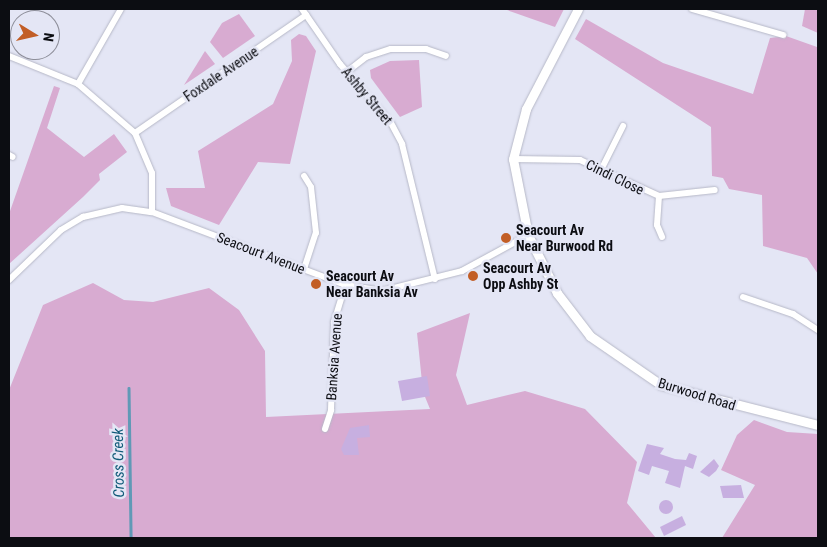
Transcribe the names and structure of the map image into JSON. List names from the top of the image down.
{
  "streets": {
    "main road": ["Burwood Road"],
    "street": [
      "Foxdale Avenue",
      "Ashby Street",
      "Cindi Close",
      "Seacourt Avenue",
      "Banksia Avenue"
    ]
  },
  "crossings": [
    ["Foxdale Avenue", "Ashby Street"],
    ["Ashby Street", "Seacourt Avenue"],
    ["Cindi Close", "Burwood Road"],
    ["Seacourt Avenue", "Banksia Avenue"],
    ["Seacourt Avenue", "Burwood Road"]
  ],
  "water": ["Cross Creek"],
  "places": ["Seacourt Av Near Burwood Rd", "Seacourt Av Opp Ashby St", "Seacourt Av Near Banksia Av"],
  "north": "right"
}
